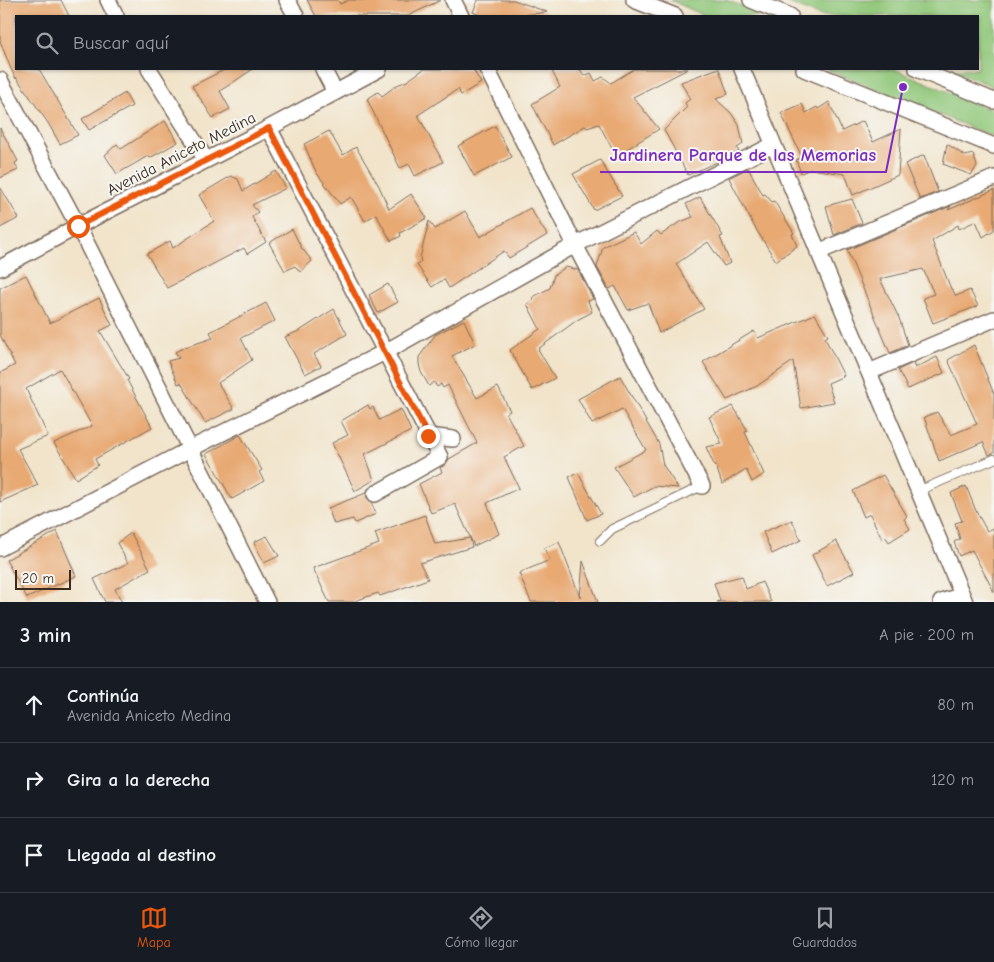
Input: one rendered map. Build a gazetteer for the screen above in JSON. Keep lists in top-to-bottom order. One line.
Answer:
{"streets":{"street":["Avenida Aniceto Medina"]},"places":["Jardinera Parque de las Memorias"],"scale_bar":"20 m","page":{"search":"Buscar aquí","scale":"20 m","heading":["3 min","A pie · 200 m"],"list":[["Continúa","Avenida Aniceto Medina","80 m"],["Gira a la derecha","120 m"],"Llegada al destino"],"nav":["Mapa","Cómo llegar","Guardados"]}}
